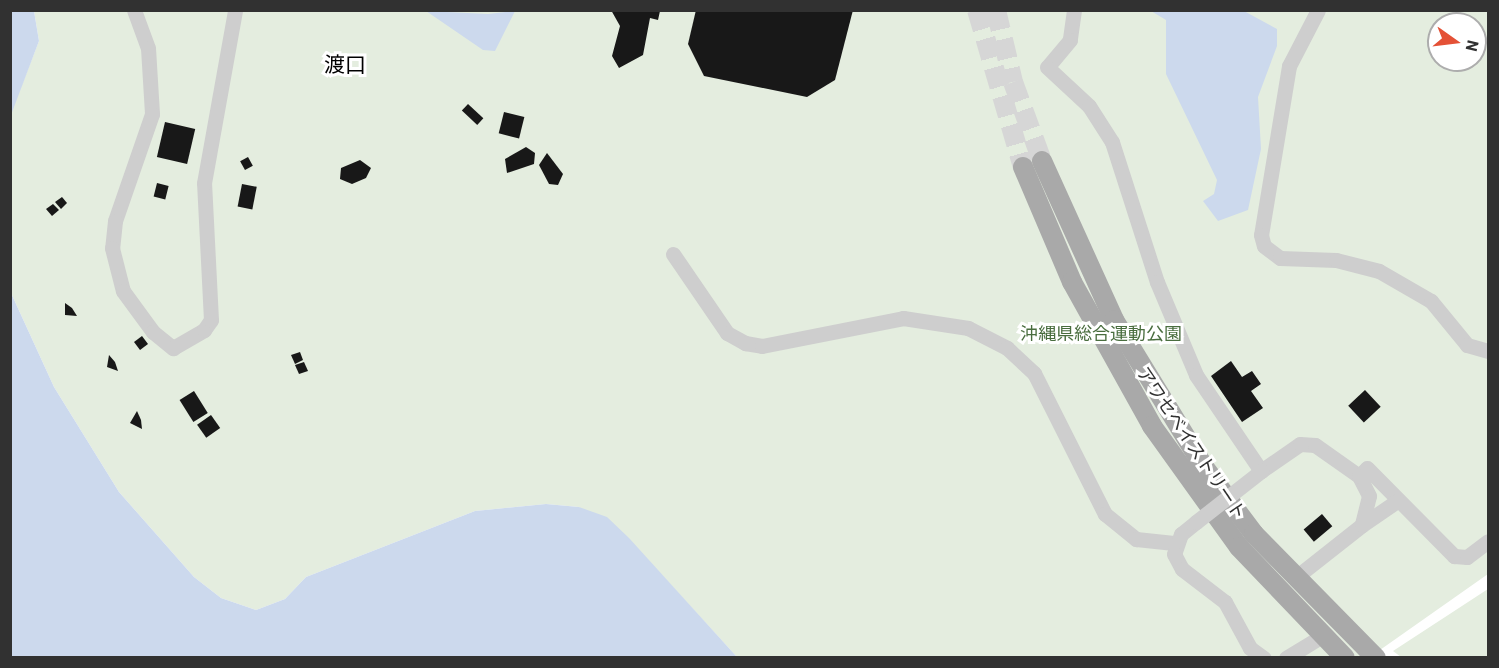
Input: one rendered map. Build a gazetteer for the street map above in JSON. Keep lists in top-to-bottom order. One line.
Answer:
{"streets":{"main road":["アワセベイストリート"]},"districts":["渡口"],"parks":["沖縄県総合運動公園"],"north":"right"}
